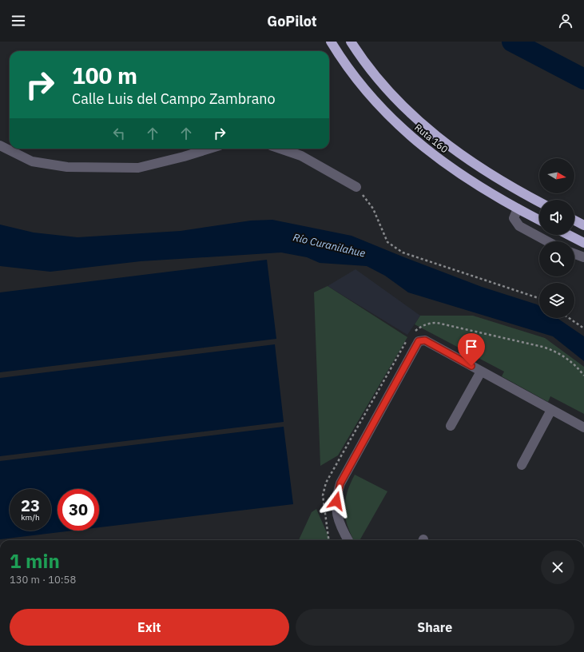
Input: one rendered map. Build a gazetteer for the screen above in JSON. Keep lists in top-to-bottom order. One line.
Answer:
{"streets":{"highway":["Ruta 160"]},"water":["Río Curanilahue"],"north":"right","page":{"header":"GoPilot","turn":["100 m","Calle Luis del Campo Zambrano"],"speed":"23 km/h","limit":"30","heading":["1 min","130 m · 10:58"],"buttons":["Exit","Share"]}}
